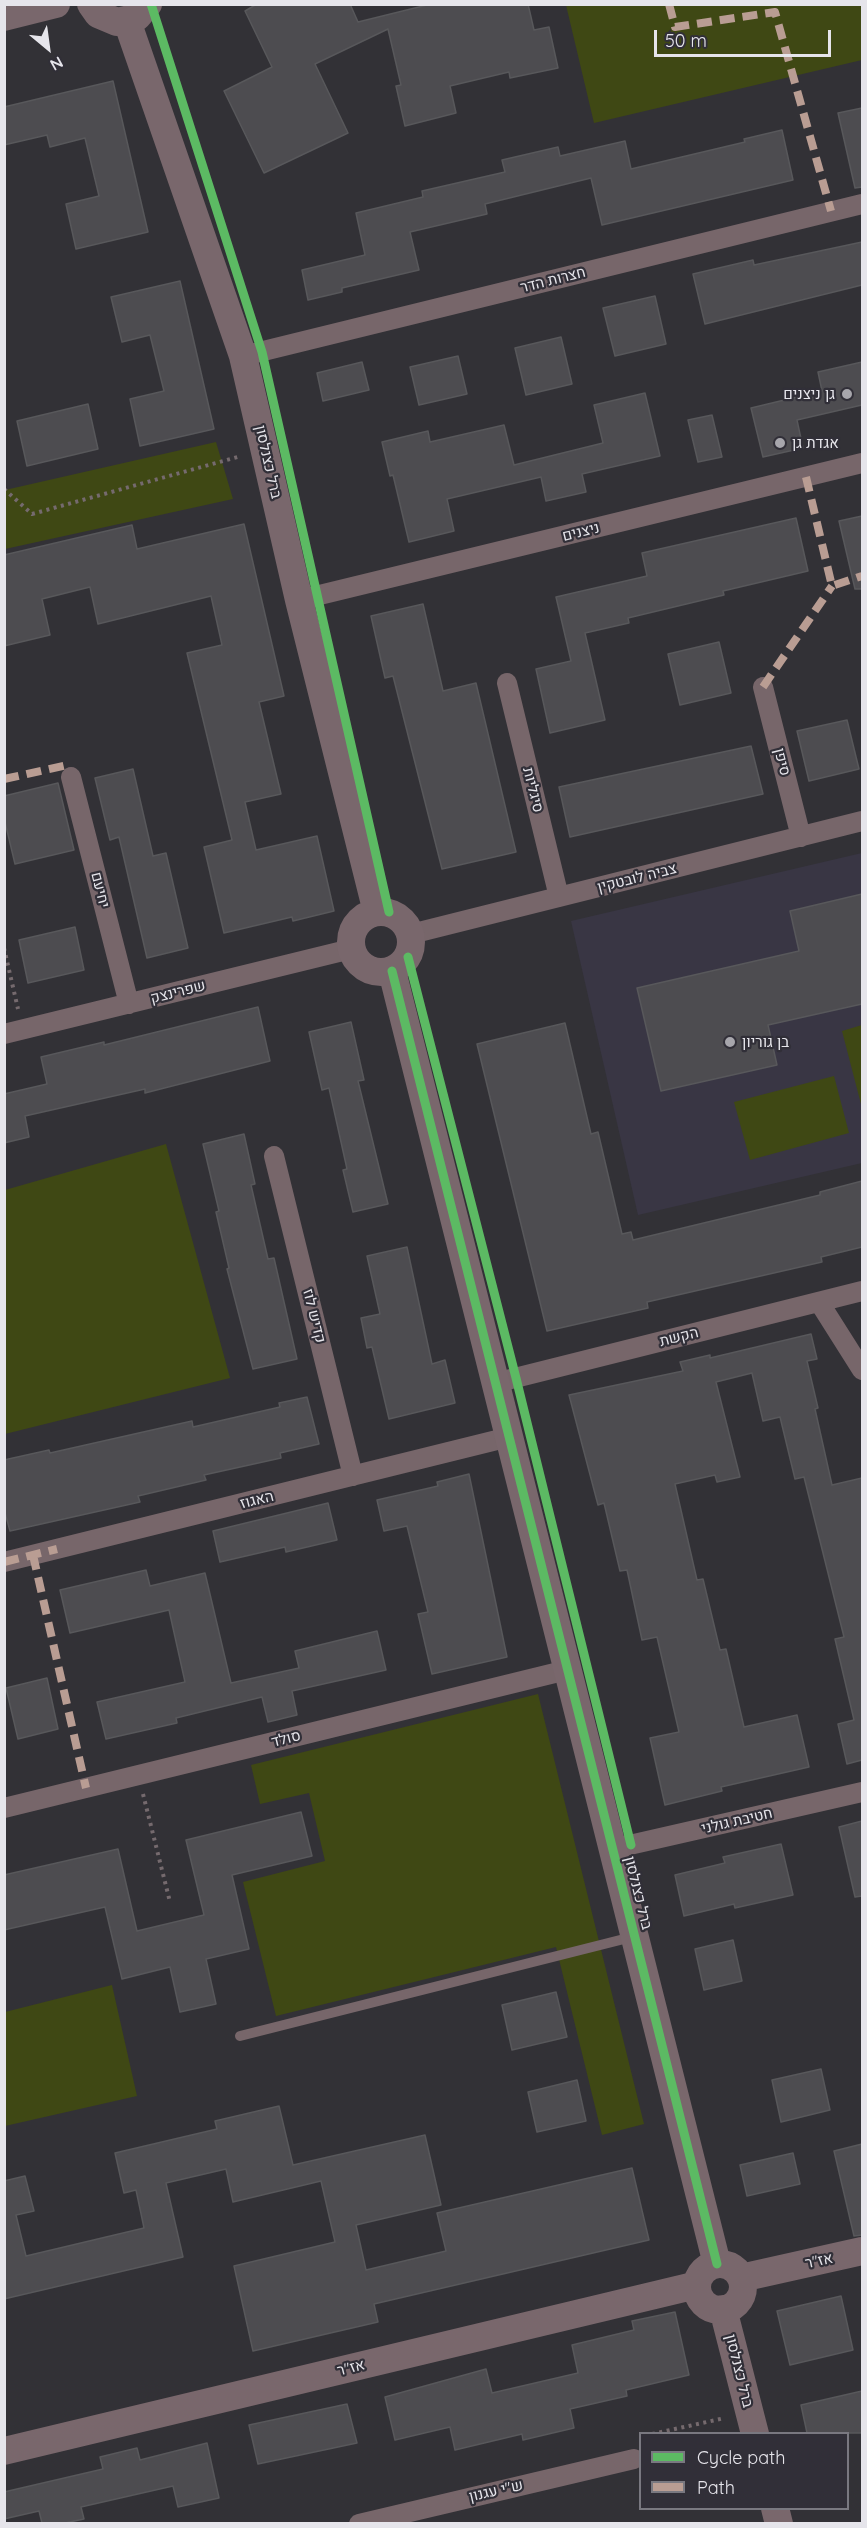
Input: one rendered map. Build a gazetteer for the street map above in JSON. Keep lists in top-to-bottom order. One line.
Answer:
{"streets":{"street":["חצרות הדר","ברל כצנלסון","ניצנים","סיפן","סיגליות","צביה לובטקין","יחיעם","שפרינצק","קדיש לוז","הקשת","האגוז","סולד","חטיבת גולני","אז\"ר","ש\"י עגנון"]},"crossings":[["חצרות הדר","ברל כצנלסון"],["ברל כצנלסון","ניצנים"],["ברל כצנלסון","צביה לובטקין"],["ברל כצנלסון","שפרינצק"],["ברל כצנלסון","הקשת"],["ברל כצנלסון","האגוז"],["ברל כצנלסון","סולד"],["ברל כצנלסון","חטיבת גולני"],["ברל כצנלסון","אז\"ר"],["סיפן","צביה לובטקין"],["סיגליות","צביה לובטקין"],["צביה לובטקין","שפרינצק"],["יחיעם","שפרינצק"],["קדיש לוז","האגוז"]],"places":["גן ניצנים","אגדת גן","בן גוריון"],"legend":["Cycle path","Path"],"scale_bar":"50 m","north":"bottom right"}
